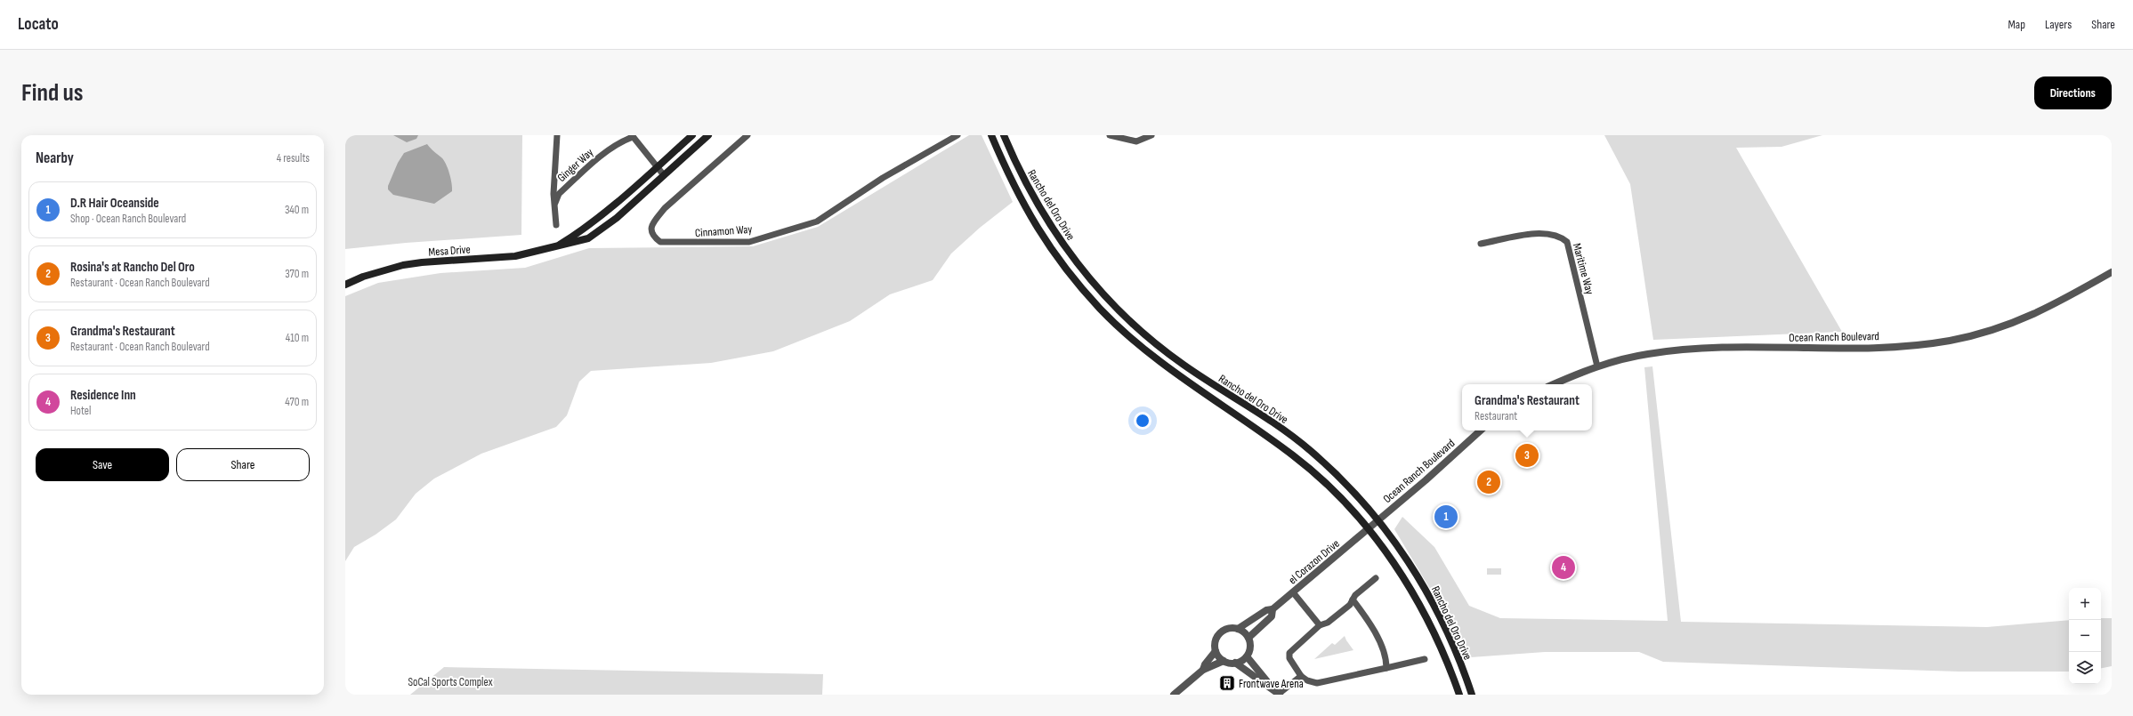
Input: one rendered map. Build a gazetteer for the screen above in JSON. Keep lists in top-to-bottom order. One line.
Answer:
{"streets":{"main road":["Rancho del Oro Drive","Mesa Drive"],"street":["Ginger Way","Cinnamon Way","Maritime Way","Ocean Ranch Boulevard","el Corazon Drive"]},"crossings":[["Rancho del Oro Drive","Ocean Ranch Boulevard"],["Rancho del Oro Drive","el Corazon Drive"],["Maritime Way","Ocean Ranch Boulevard"],["Ocean Ranch Boulevard","el Corazon Drive"]],"parks":["SoCal Sports Complex"],"places":{"building":["Frontwave Arena"]},"page":{"header":"Locato","nav":["Map","Layers","Share"],"buttons":["Directions",["Save","Share"]],"title":"Find us","heading":["Nearby","4 results"],"list":[{"mark":"1","name":"D.R Hair Oceanside","note":"Shop · Ocean Ranch Boulevard","value":"340 m"},{"mark":"2","name":"Rosina's at Rancho Del Oro","note":"Restaurant · Ocean Ranch Boulevard","value":"370 m"},{"mark":"3","name":"Grandma's Restaurant","note":"Restaurant · Ocean Ranch Boulevard","value":"410 m"},{"mark":"4","name":"Residence Inn","note":"Hotel","value":"470 m"}],"popup":["Grandma's Restaurant","Restaurant"],"pins":["3","2","1","4"],"map_buttons":["+","−"]}}
